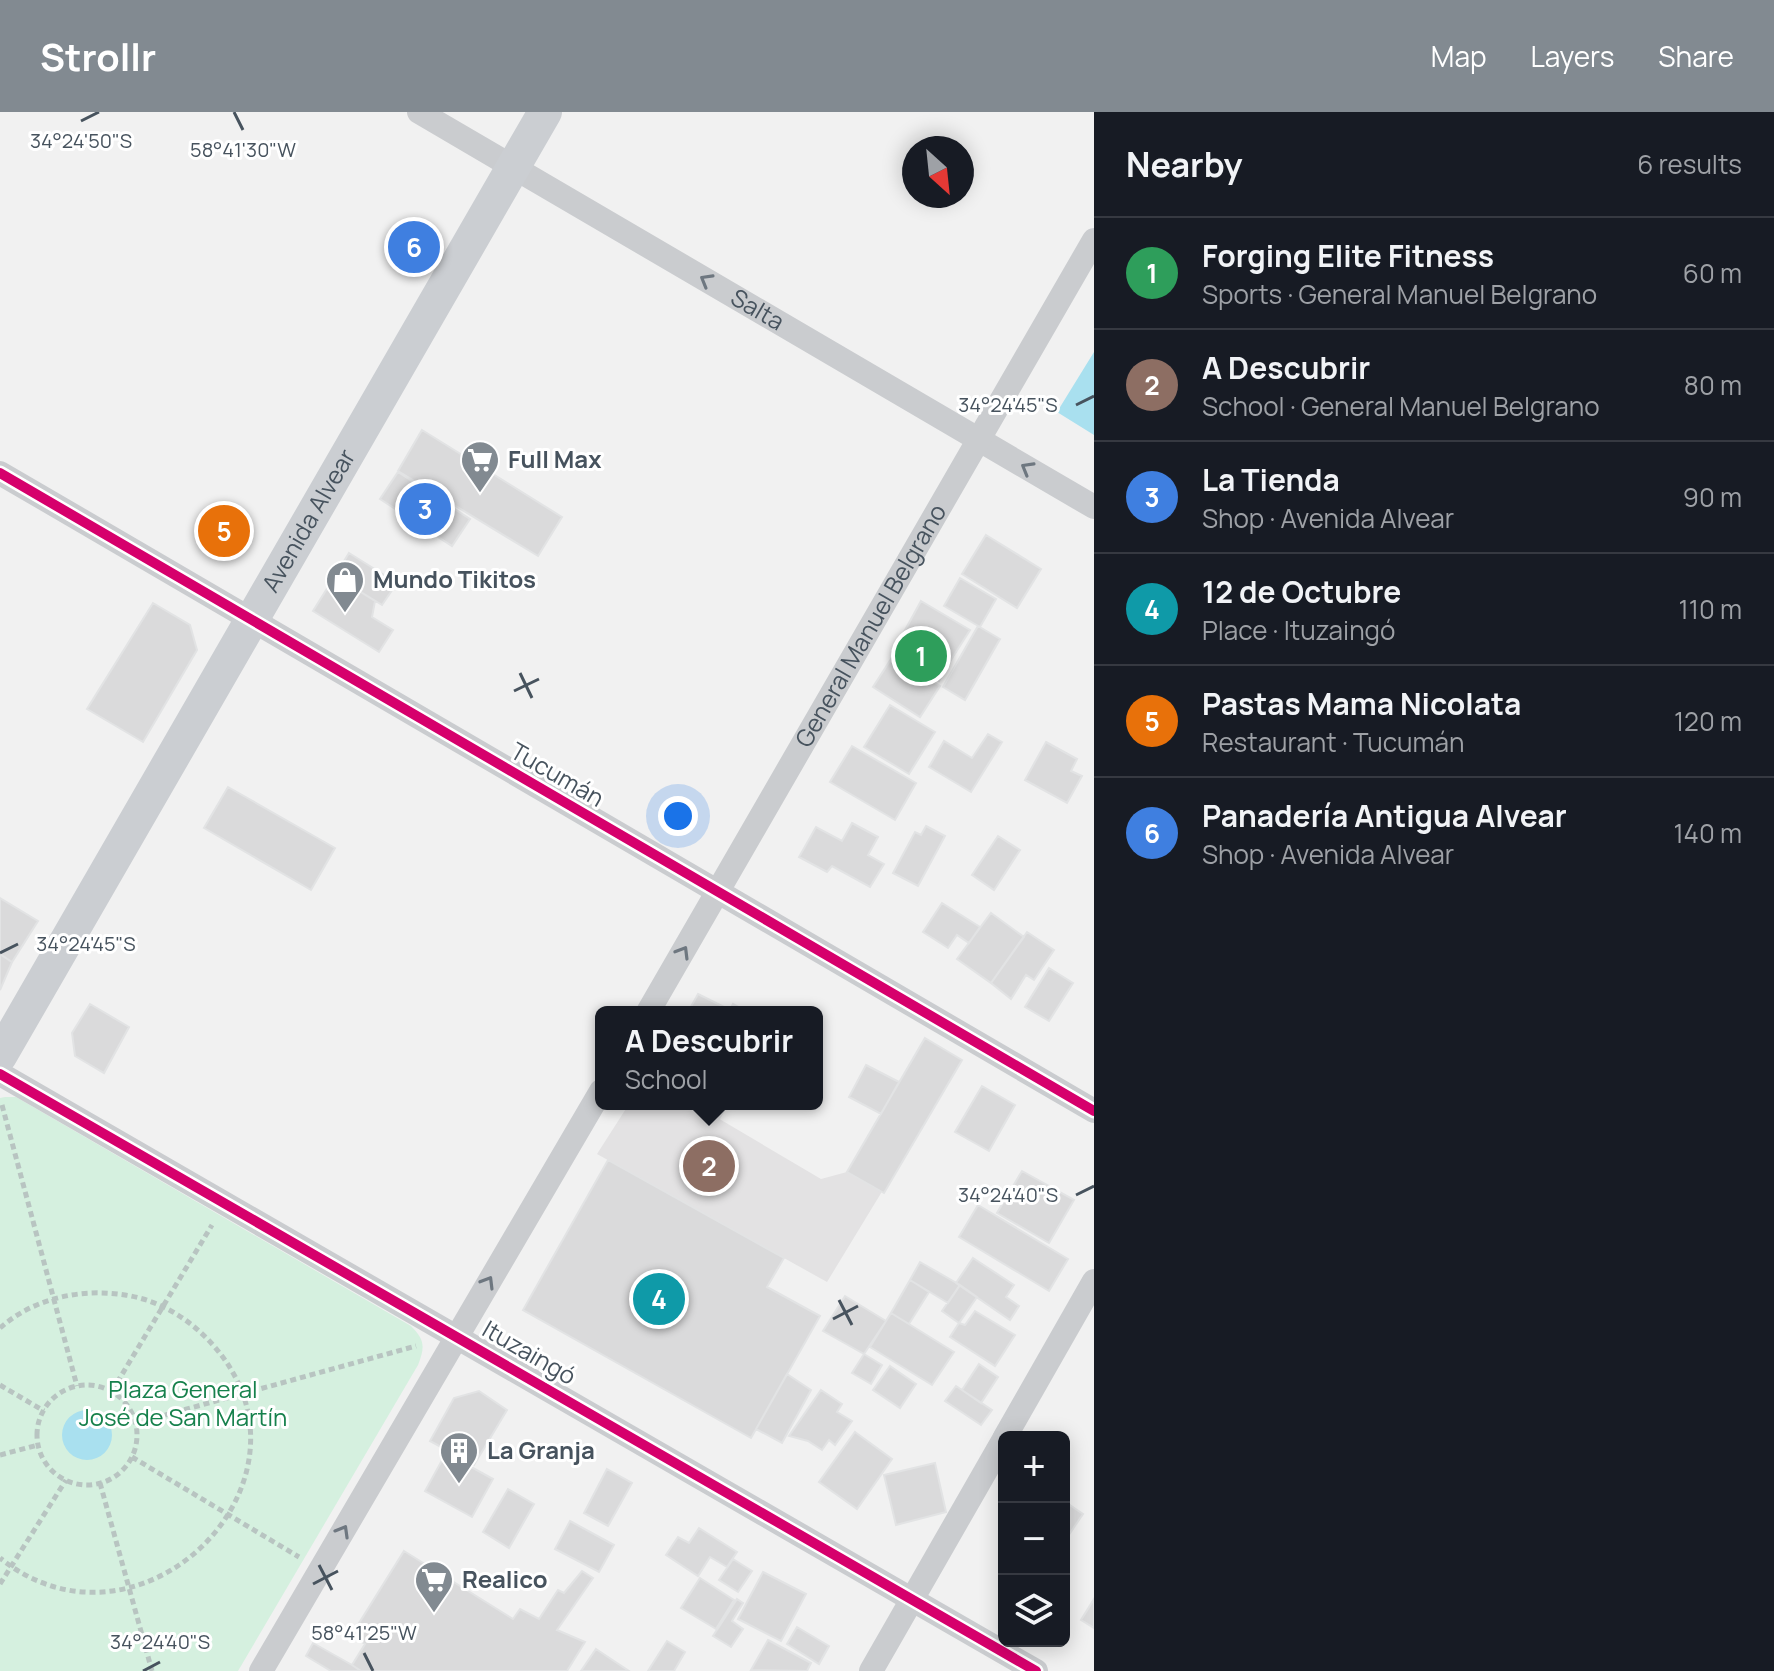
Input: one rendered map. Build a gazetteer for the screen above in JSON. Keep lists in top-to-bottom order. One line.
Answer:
{"streets":{"street":["Salta","Avenida Alvear","General Manuel Belgrano","Tucumán","Ituzaingó"]},"crossings":[["Salta","Avenida Alvear"],["Salta","General Manuel Belgrano"],["Avenida Alvear","Tucumán"],["General Manuel Belgrano","Tucumán"]],"one_way":["Salta"],"parks":["Plaza General José de San Martín"],"places":{"supermarket":["Full Max","Realico"],"shop":["Mundo Tikitos"],"building":["La Granja"]},"north":"bottom right","page":{"header":"Strollr","nav":["Map","Layers","Share"],"heading":["Nearby","6 results"],"list":[{"mark":"1","name":"Forging Elite Fitness","note":"Sports · General Manuel Belgrano","value":"60 m"},{"mark":"2","name":"A Descubrir","note":"School · General Manuel Belgrano","value":"80 m"},{"mark":"3","name":"La Tienda","note":"Shop · Avenida Alvear","value":"90 m"},{"mark":"4","name":"12 de Octubre","note":"Place · Ituzaingó","value":"110 m"},{"mark":"5","name":"Pastas Mama Nicolata","note":"Restaurant · Tucumán","value":"120 m"},{"mark":"6","name":"Panadería Antigua Alvear","note":"Shop · Avenida Alvear","value":"140 m"}],"pins":["6","3","5","1","2","4"],"popup":["A Descubrir","School"],"map_buttons":["+","−"]},"coordinates":["34°24'50\"S","58°41'30\"W","34°24'45\"S","34°24'40\"S","58°41'25\"W"]}
